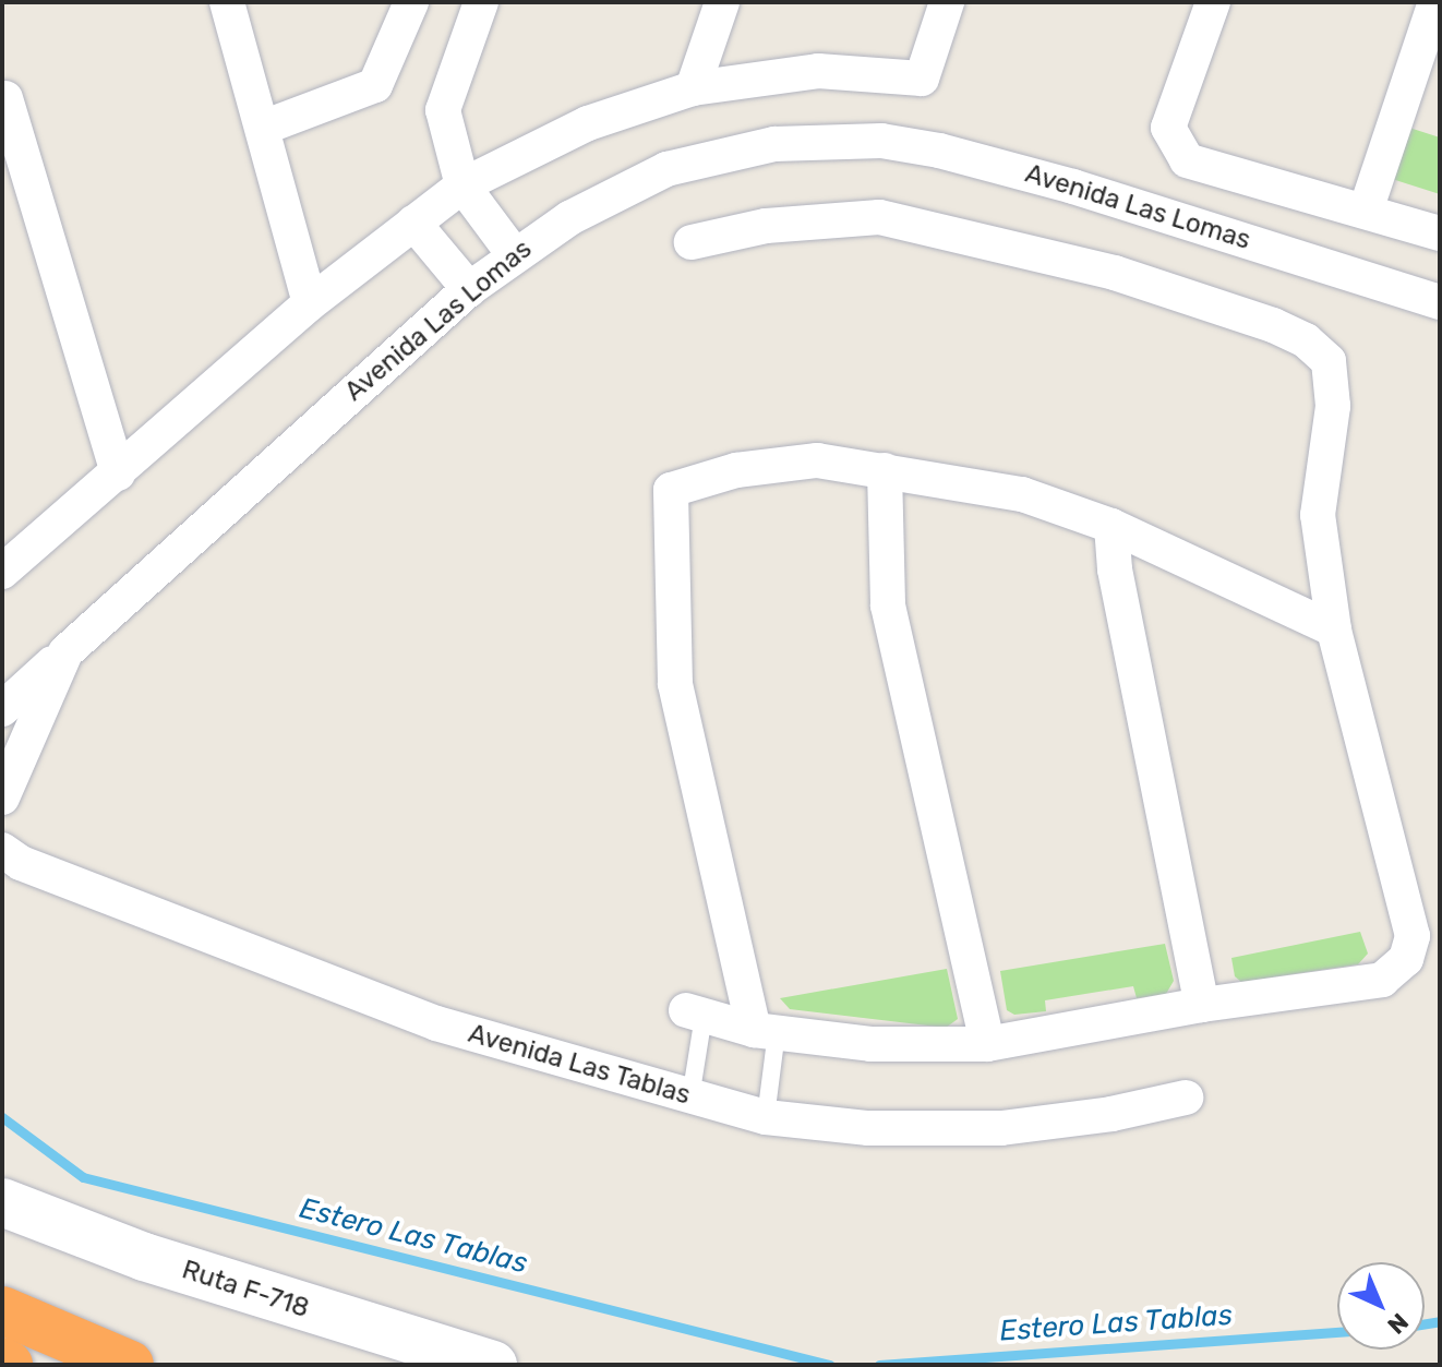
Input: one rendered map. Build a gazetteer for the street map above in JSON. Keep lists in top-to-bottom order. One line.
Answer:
{"streets":{"street":["Avenida Las Lomas","Avenida Las Tablas","Ruta F-718"]},"water":["Estero Las Tablas"],"north":"bottom right"}
